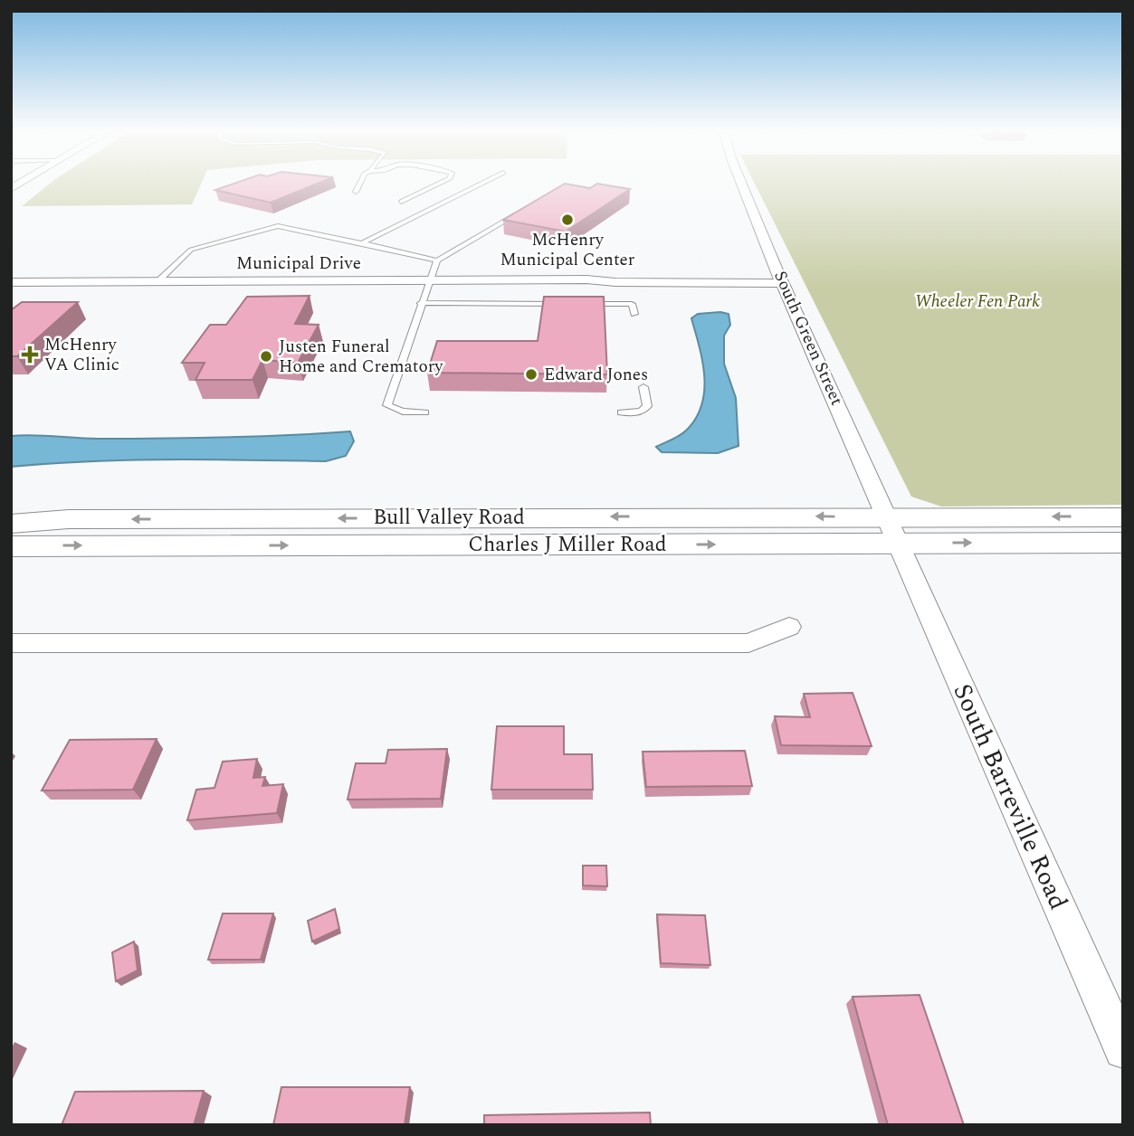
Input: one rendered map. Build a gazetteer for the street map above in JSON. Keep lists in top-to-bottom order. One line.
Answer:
{"streets":{"street":["Municipal Drive","South Green Street","Bull Valley Road","Charles J Miller Road","South Barreville Road"]},"crossings":[["Municipal Drive","South Green Street"],["South Green Street","Bull Valley Road"],["South Green Street","Charles J Miller Road"],["South Green Street","South Barreville Road"],["Charles J Miller Road","South Barreville Road"]],"parks":["Wheeler Fen Park"],"places":{"other":["McHenry Municipal Center","Justen Funeral Home and Crematory","Edward Jones"],"health":["McHenry VA Clinic"]}}
